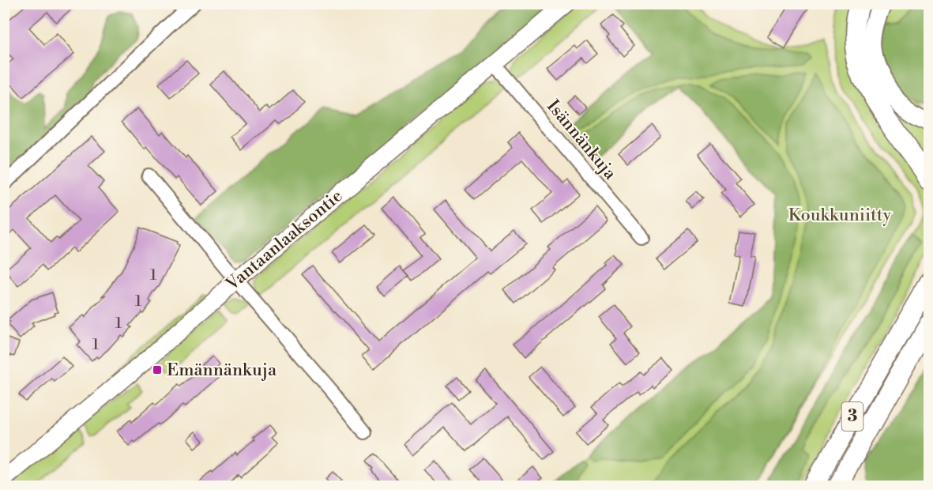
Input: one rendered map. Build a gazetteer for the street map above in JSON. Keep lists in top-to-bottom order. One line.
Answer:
{"streets":{"highway":["3"],"main road":["Vantaanlaaksontie"],"street":["Isännänkuja"]},"crossings":[["Isännänkuja","Vantaanlaaksontie"]],"parks":["Koukkuniitty"],"places":{"transit":["Emännänkuja"]},"house_numbers":["1","1","1","1"]}
